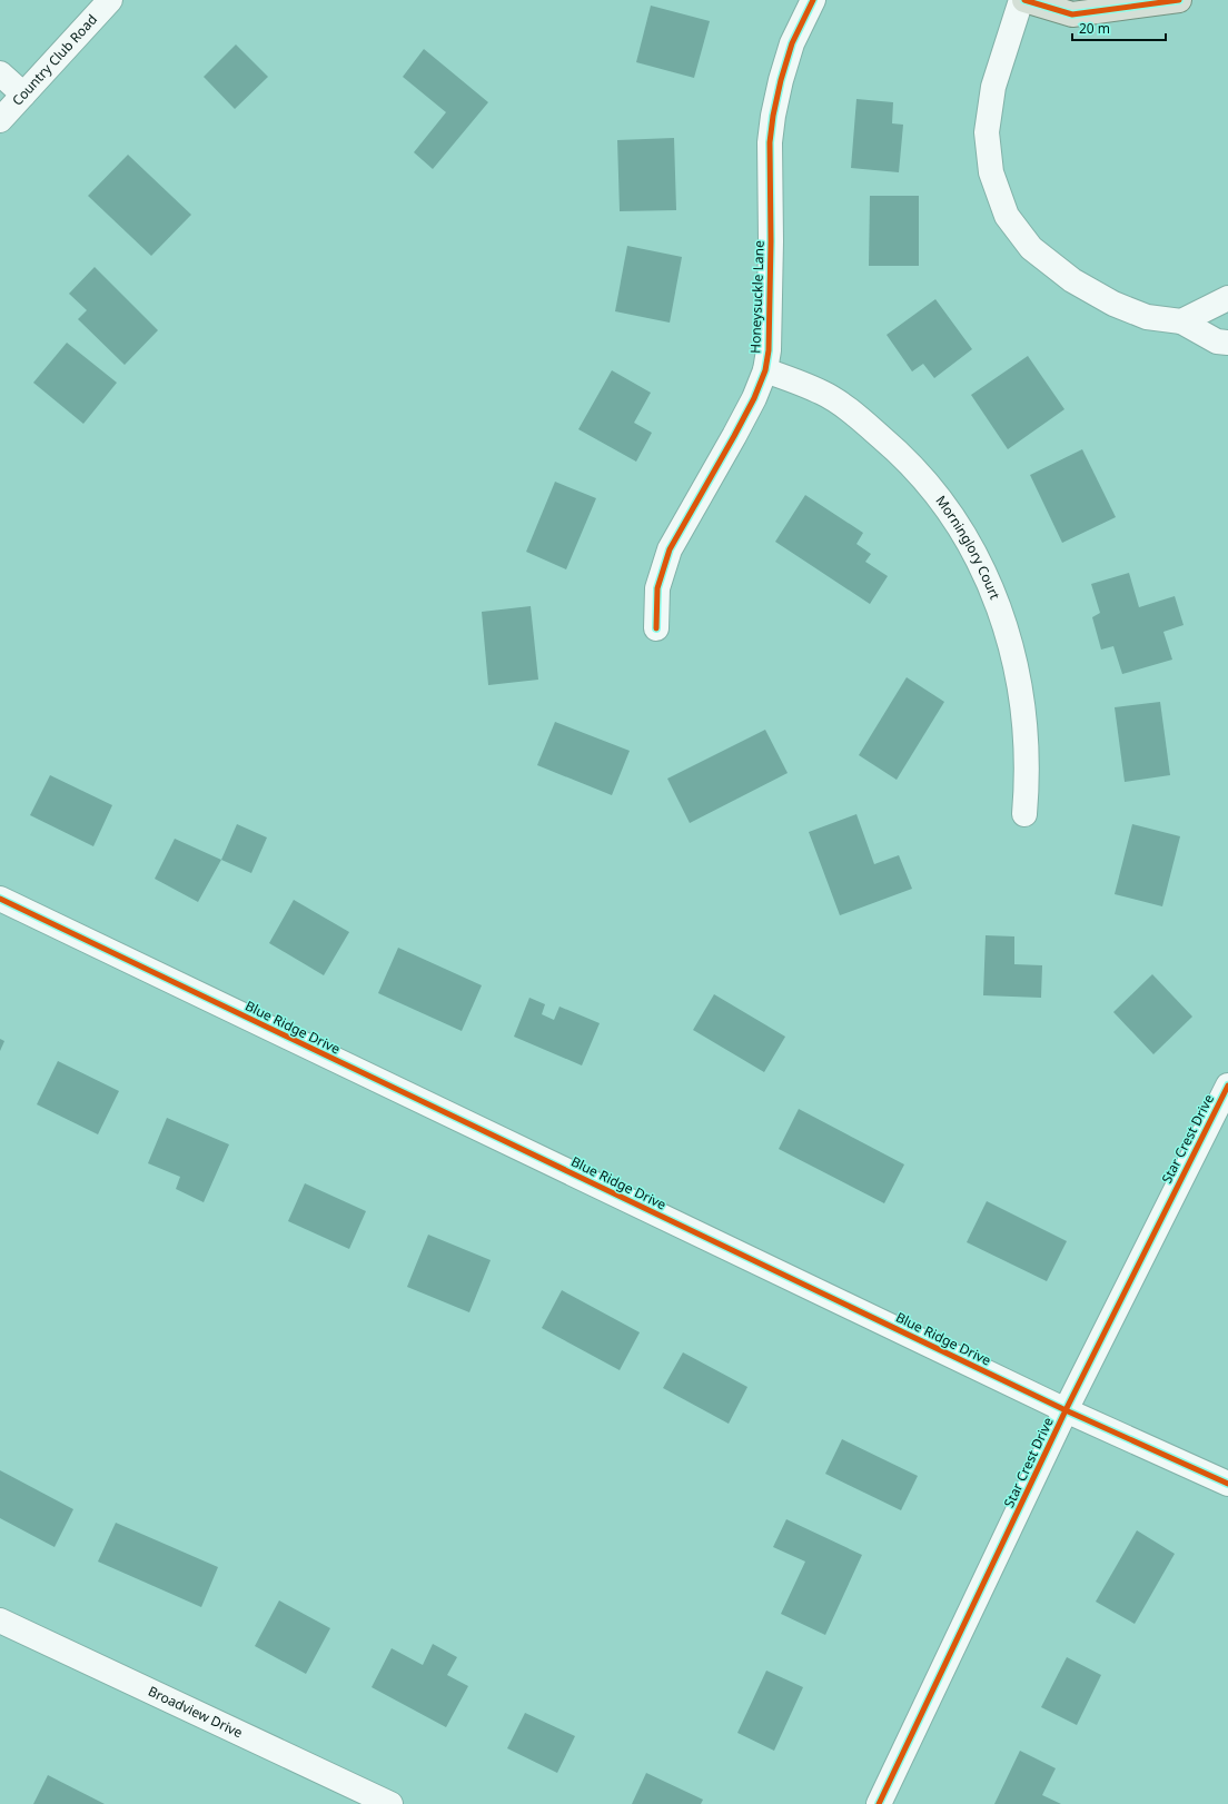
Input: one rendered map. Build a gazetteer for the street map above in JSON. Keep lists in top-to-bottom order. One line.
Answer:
{"streets":{"street":["Country Club Road","Honeysuckle Lane","Morninglory Court","Blue Ridge Drive","Star Crest Drive","Broadview Drive"]},"crossings":[["Honeysuckle Lane","Morninglory Court"],["Blue Ridge Drive","Star Crest Drive"]],"scale_bar":"20 m"}
